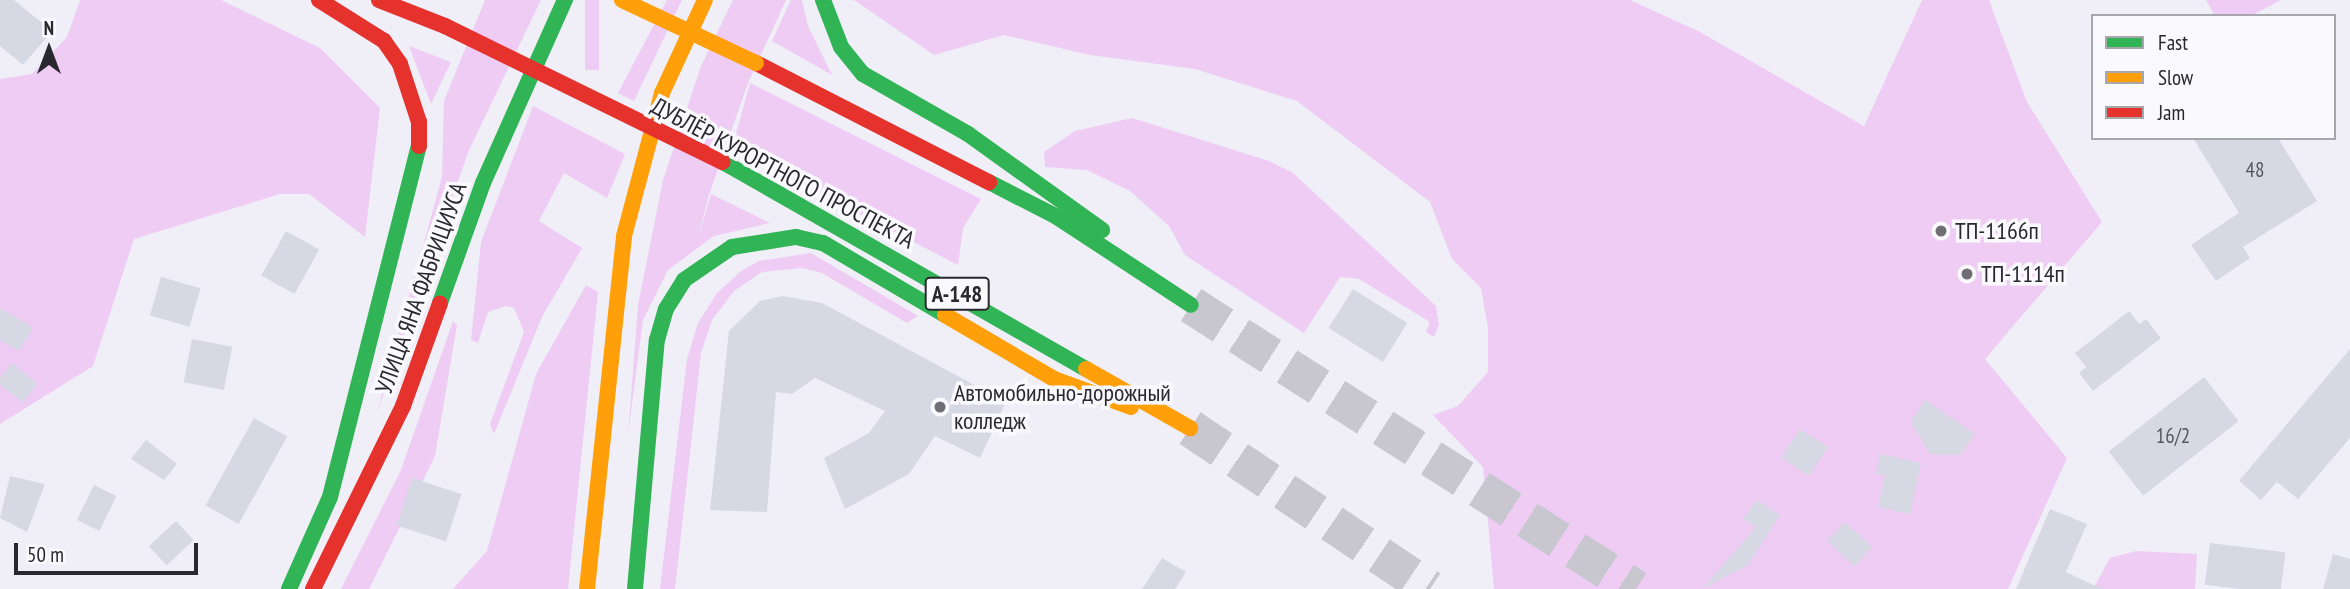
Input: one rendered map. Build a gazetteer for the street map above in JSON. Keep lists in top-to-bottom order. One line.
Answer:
{"streets":{"main road":["ДУБЛЁР КУРОРТНОГО ПРОСПЕКТА","УЛИЦА ЯНА ФАБРИЦИУСА","А-148"]},"places":["ТП-1166п","ТП-1114п","Автомобильно-дорожный колледж"],"house_numbers":["48","16/2"],"legend":["Fast","Slow","Jam"],"scale_bar":"50 m","north":"top"}
